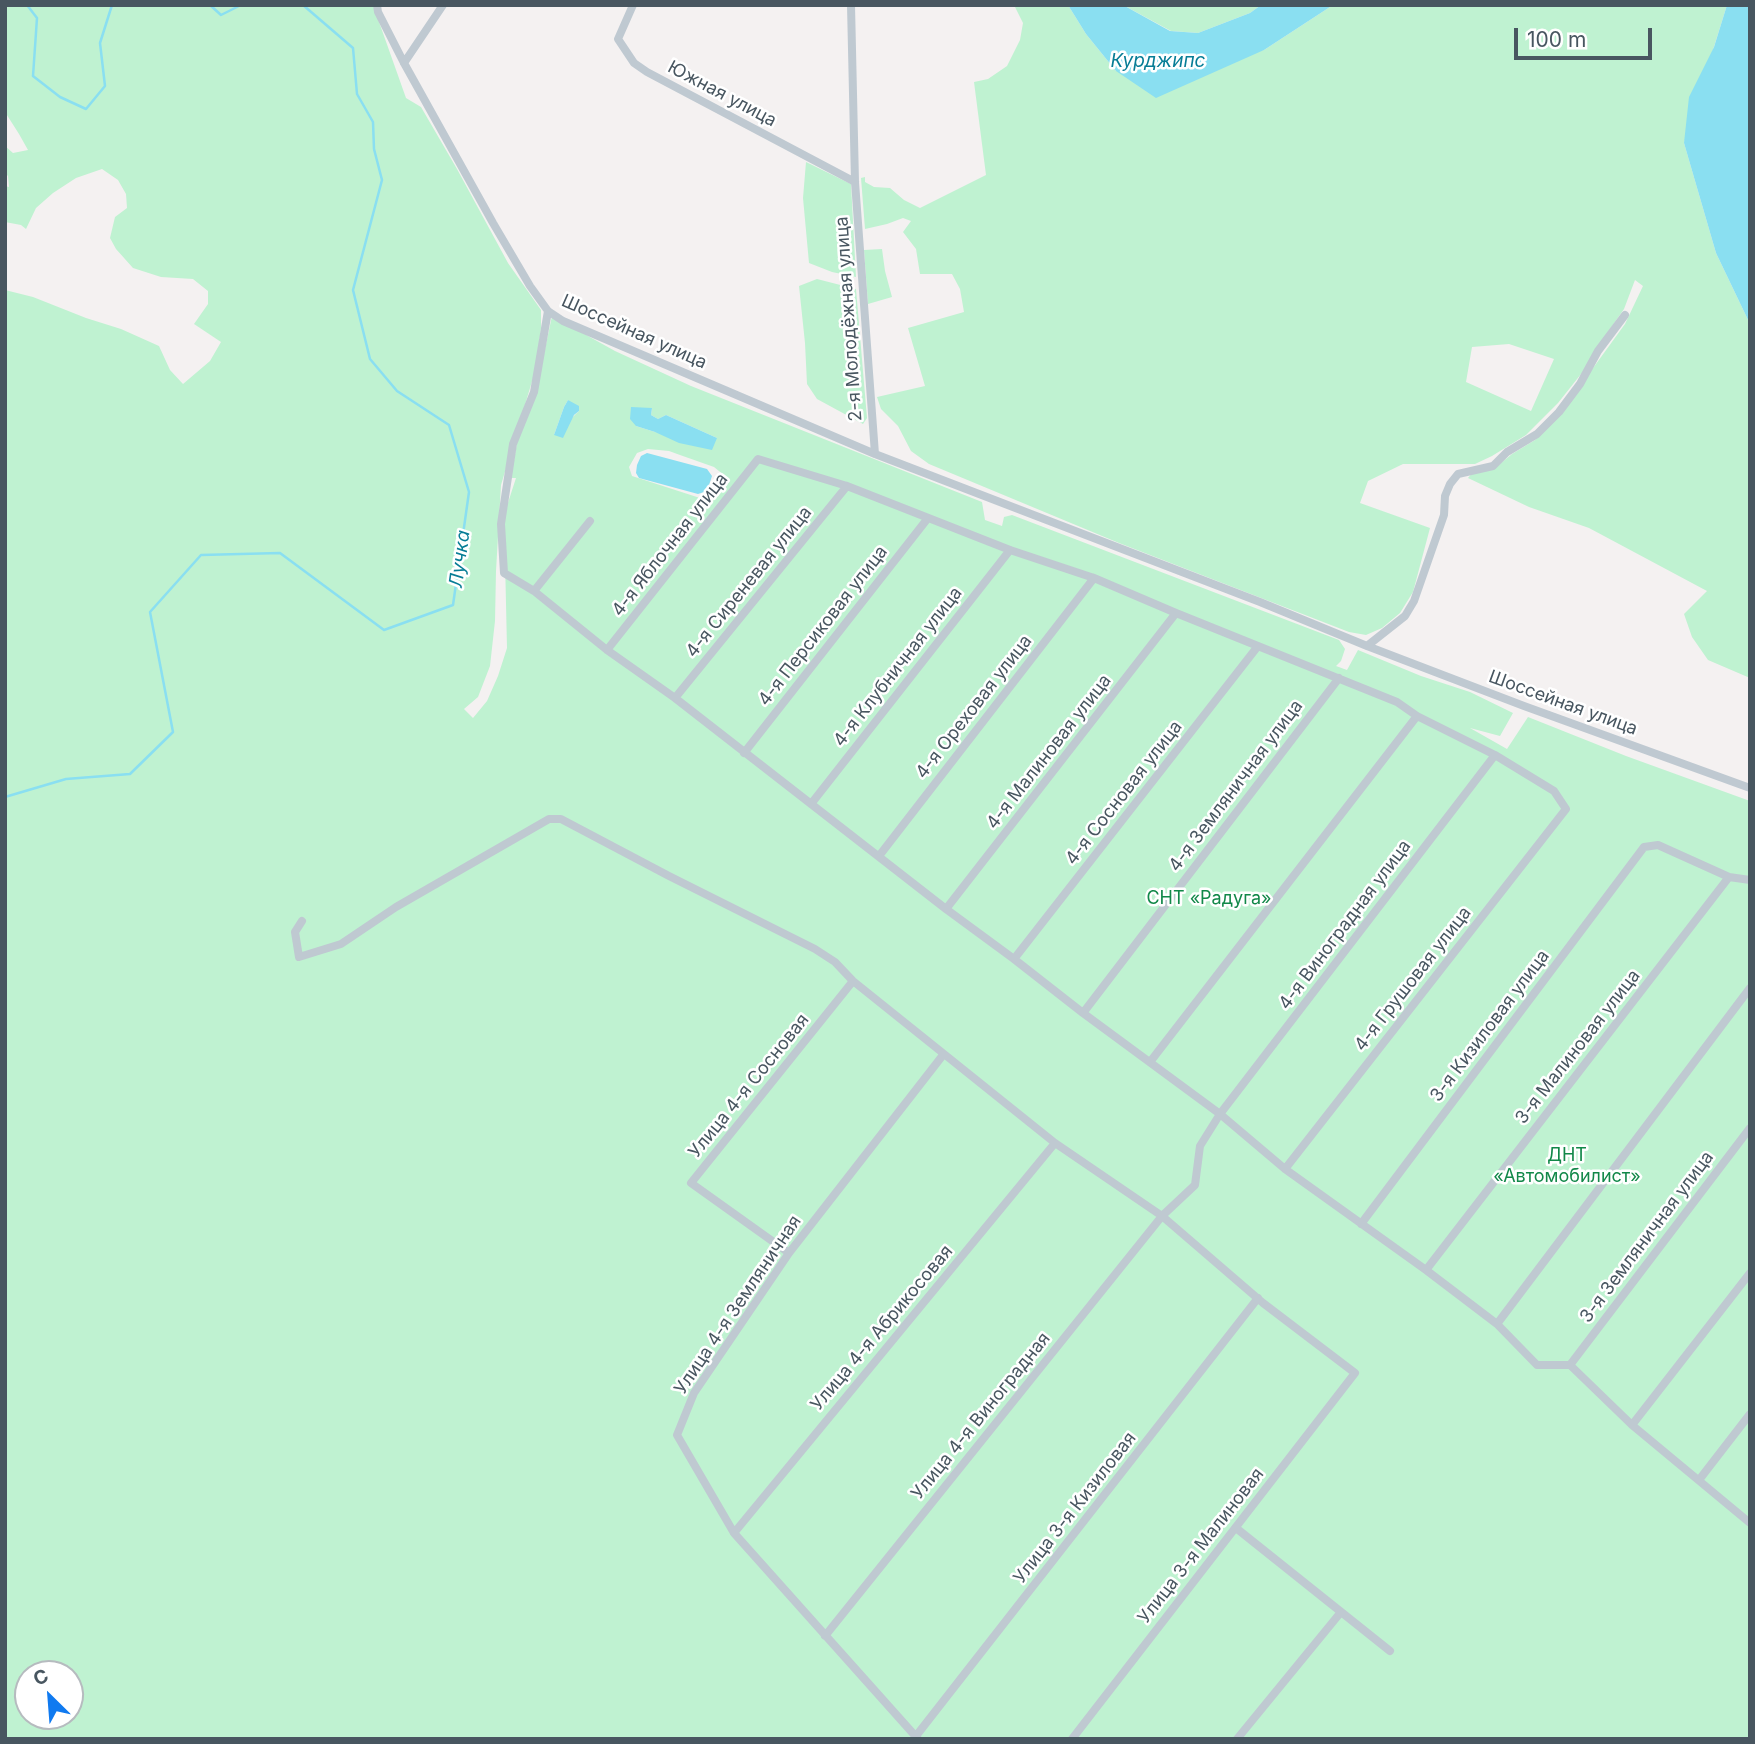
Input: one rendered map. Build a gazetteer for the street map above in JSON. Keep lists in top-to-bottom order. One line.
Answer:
{"streets":{"street":["Южная улица","2-я Молодёжная улица","Шоссейная улица","4-я Яблочная улица","4-я Сиреневая улица","4-я Персиковая улица","4-я Клубничная улица","4-я Ореховая улица","4-я Малиновая улица","4-я Земляничная улица","4-я Сосновая улица","4-я Виноградная улица","4-я Грушовая улица","3-я Кизиловая улица","3-я Малиновая улица","Улица 4-я Сосновая","3-я Земляничная улица","Улица 4-я Земляничная","Улица 4-я Абрикосовая","Улица 4-я Виноградная","Улица 3-я Кизиловая","Улица 3-я Малиновая"]},"crossings":[["Южная улица","2-я Молодёжная улица"],["2-я Молодёжная улица","Шоссейная улица"],["4-я Яблочная улица","4-я Сиреневая улица"],["4-я Виноградная улица","4-я Грушовая улица"],["4-я Виноградная улица","Улица 4-я Виноградная"],["3-я Кизиловая улица","3-я Малиновая улица"],["Улица 4-я Сосновая","Улица 4-я Земляничная"],["Улица 4-я Земляничная","Улица 4-я Абрикосовая"],["Улица 4-я Земляничная","Улица 4-я Виноградная"],["Улица 4-я Земляничная","Улица 3-я Кизиловая"],["Улица 3-я Кизиловая","Улица 3-я Малиновая"]],"water":["Курджипс","Лучка"],"parks":["СНТ «Радуга»","ДНТ «Автомобилист»"],"scale_bar":"100 m","north":"top left"}
